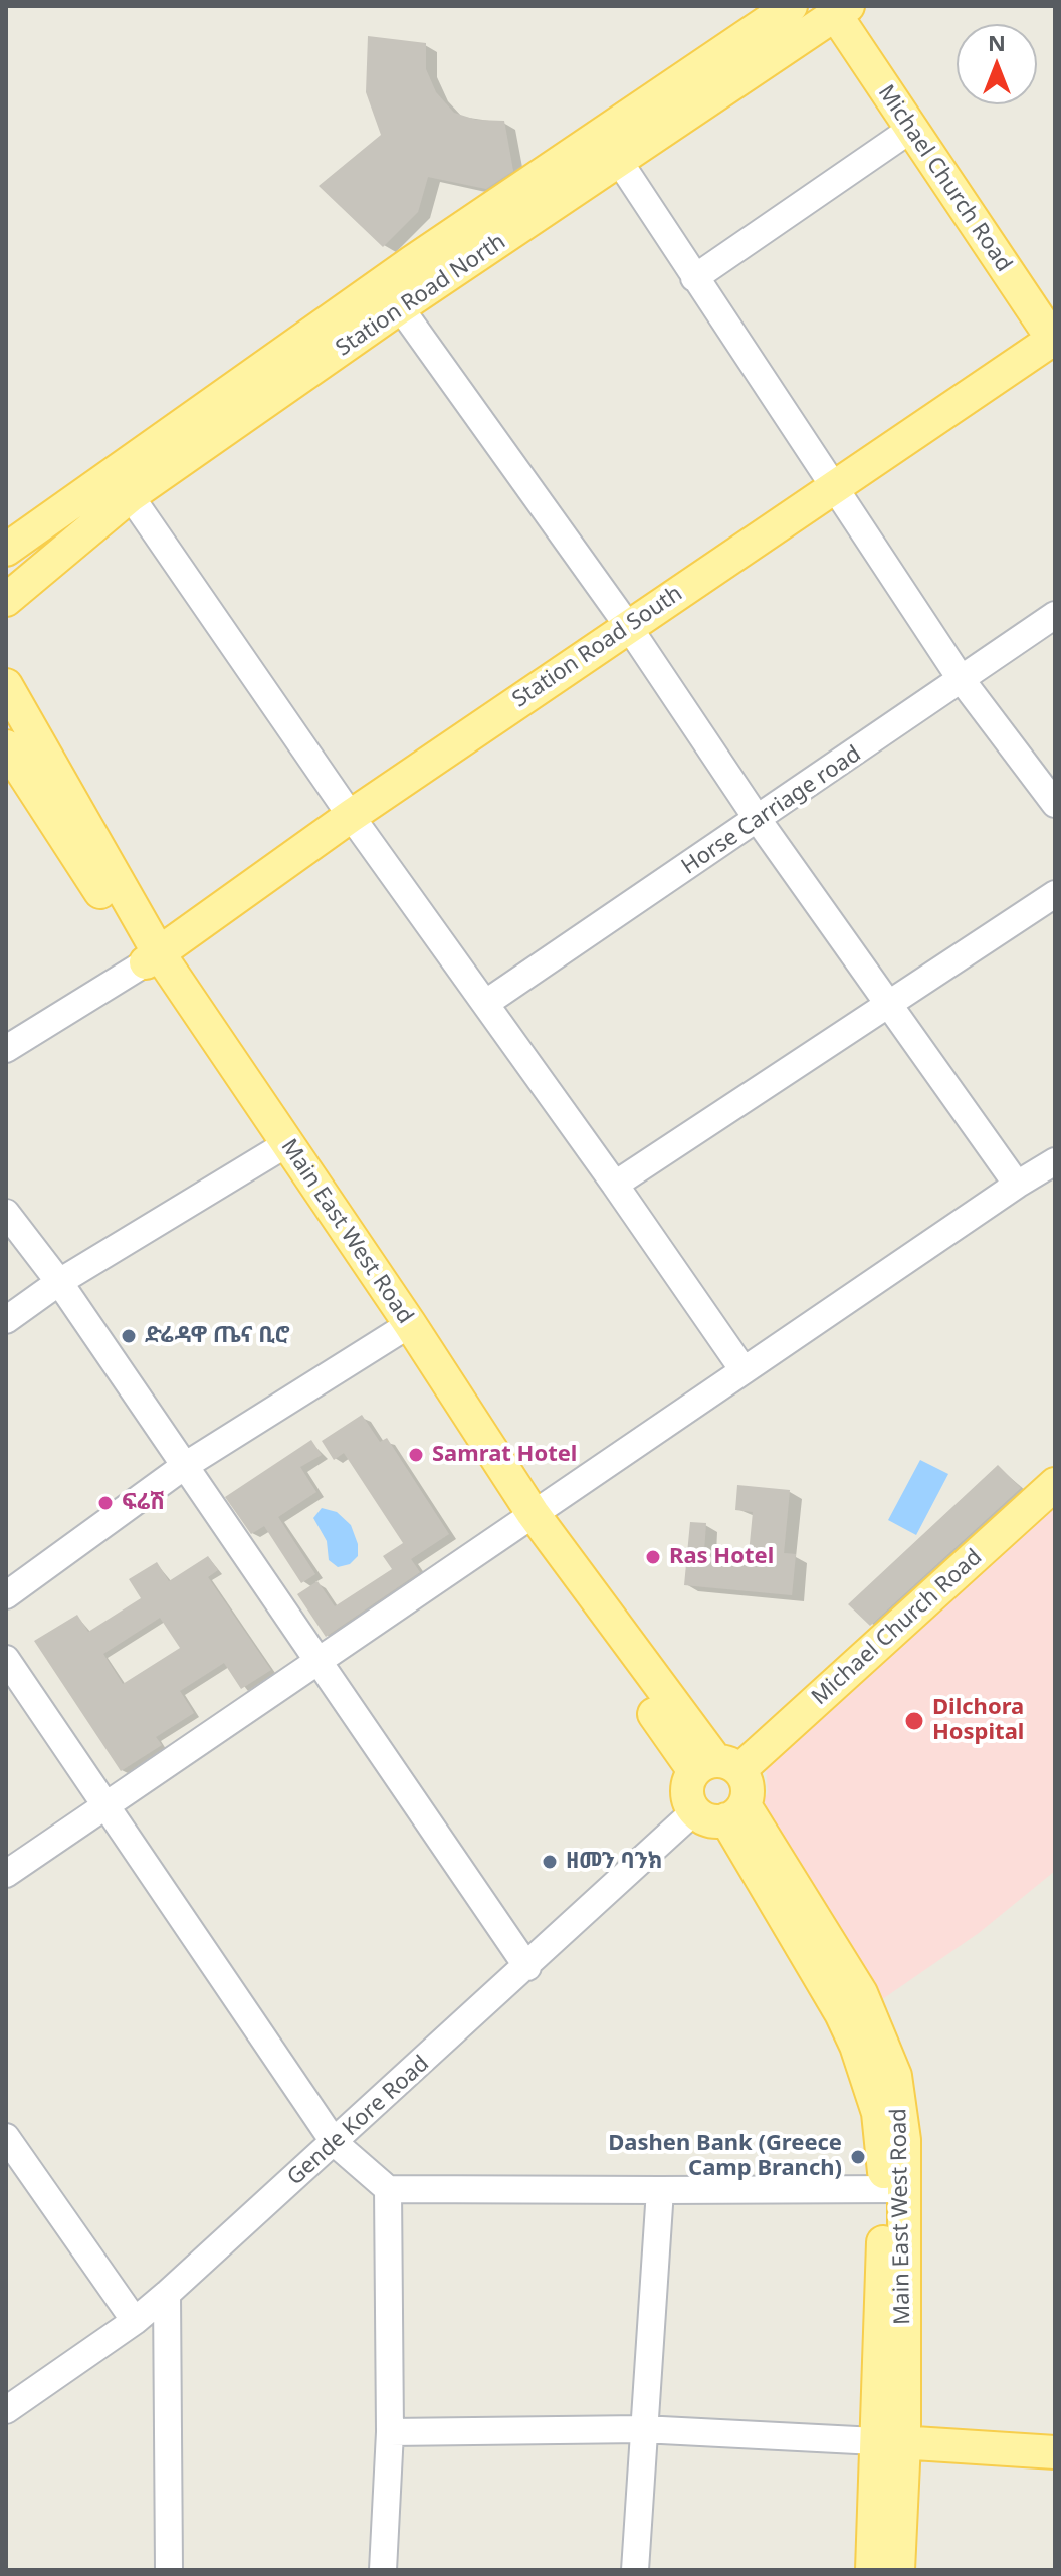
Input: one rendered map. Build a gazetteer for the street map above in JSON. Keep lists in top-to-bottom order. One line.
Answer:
{"streets":{"main road":["Michael Church Road","Station Road North","Station Road South","Main East West Road"],"street":["Horse Carriage road","Gende Kore Road"]},"crossings":[["Michael Church Road","Station Road North"],["Michael Church Road","Station Road South"],["Michael Church Road","Main East West Road"],["Michael Church Road","Gende Kore Road"],["Station Road South","Main East West Road"],["Main East West Road","Gende Kore Road"]],"places":["ድሬዳዋ ጤና ቢሮ","Samrat Hotel","ፍሬሽ","Ras Hotel","Dilchora Hospital","ዘመን ባንክ","Dashen Bank (Greece Camp Branch)"],"north":"top"}
